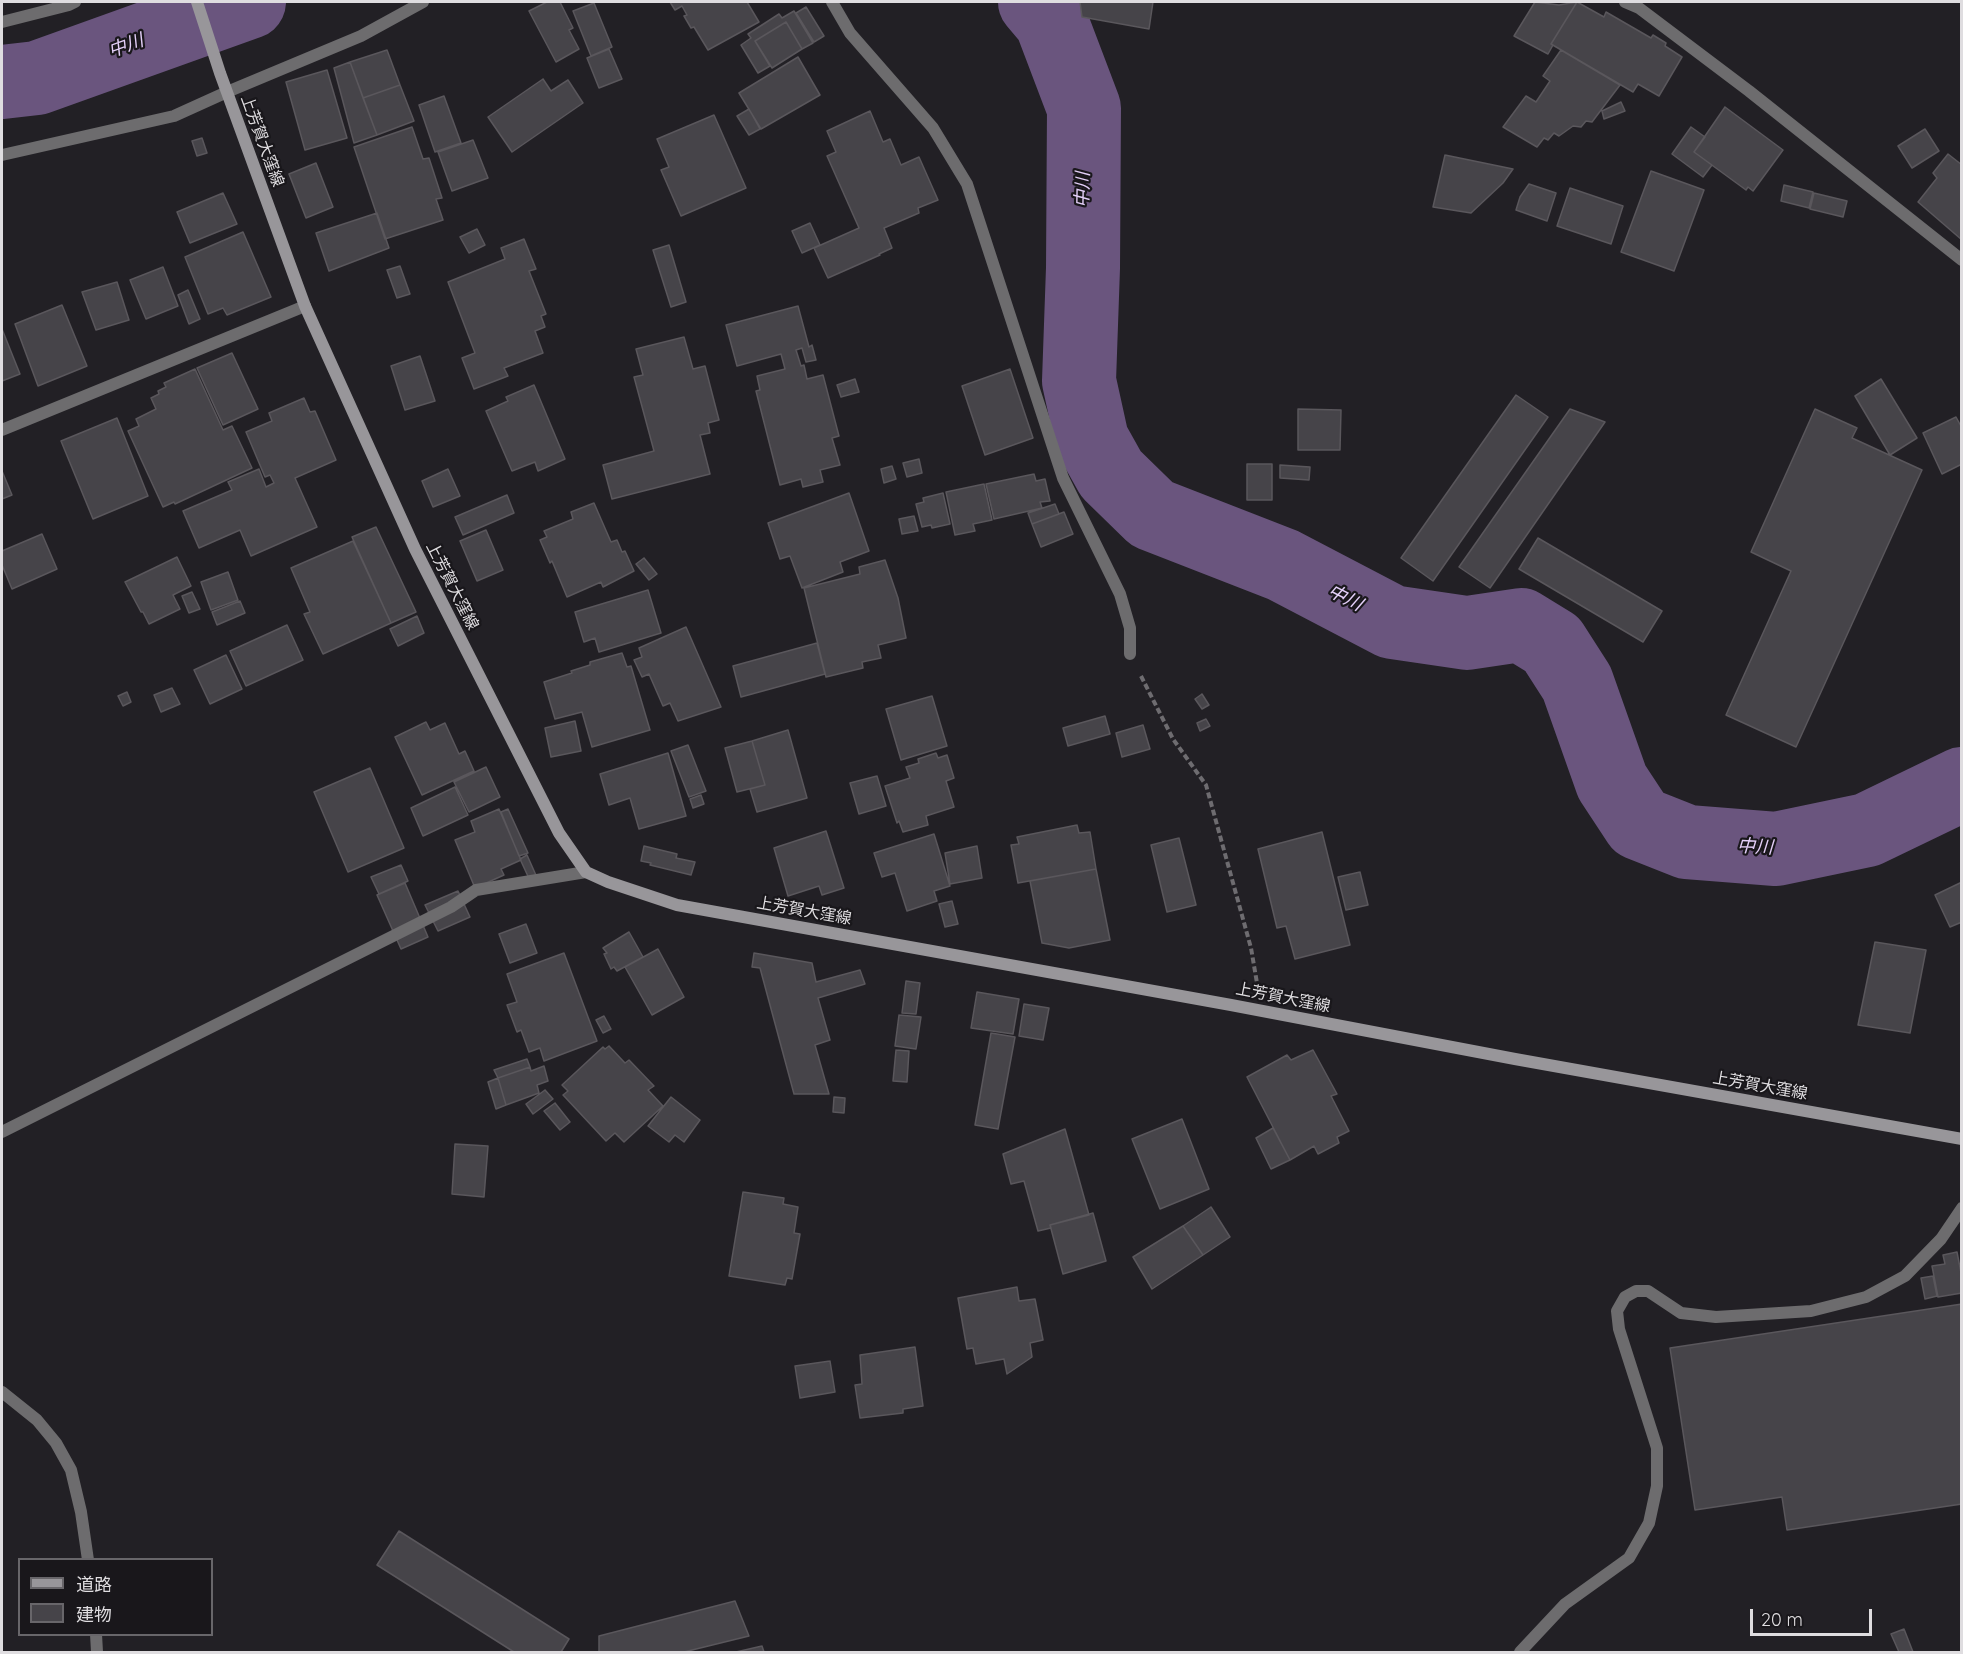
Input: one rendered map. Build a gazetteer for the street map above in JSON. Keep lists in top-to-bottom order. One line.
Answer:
{"streets":{"main road":["上芳賀大窪線"]},"water":["中川"],"legend":["道路","建物"],"scale_bar":"20 m"}
